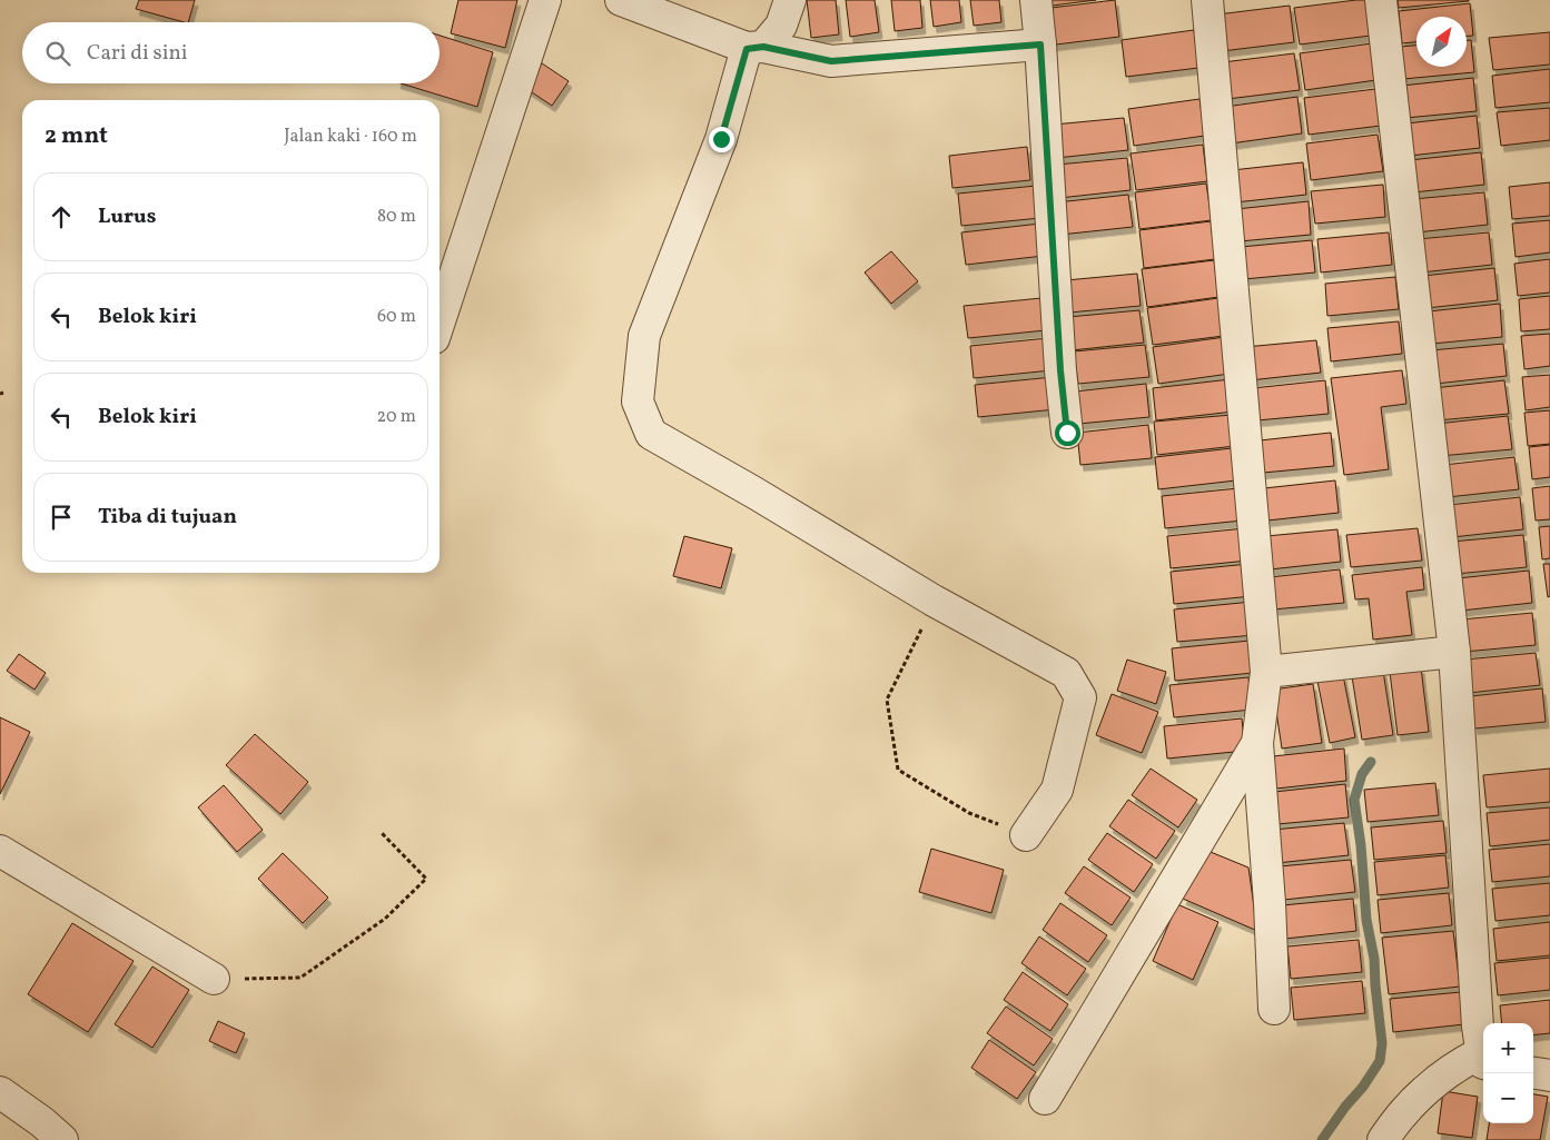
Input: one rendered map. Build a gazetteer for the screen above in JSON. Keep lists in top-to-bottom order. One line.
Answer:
{"north":"top right","page":{"search":"Cari di sini","heading":["2 mnt","Jalan kaki · 160 m"],"list":[["Lurus","80 m"],["Belok kiri","60 m"],["Belok kiri","20 m"],"Tiba di tujuan"],"map_buttons":["+","−"]}}
